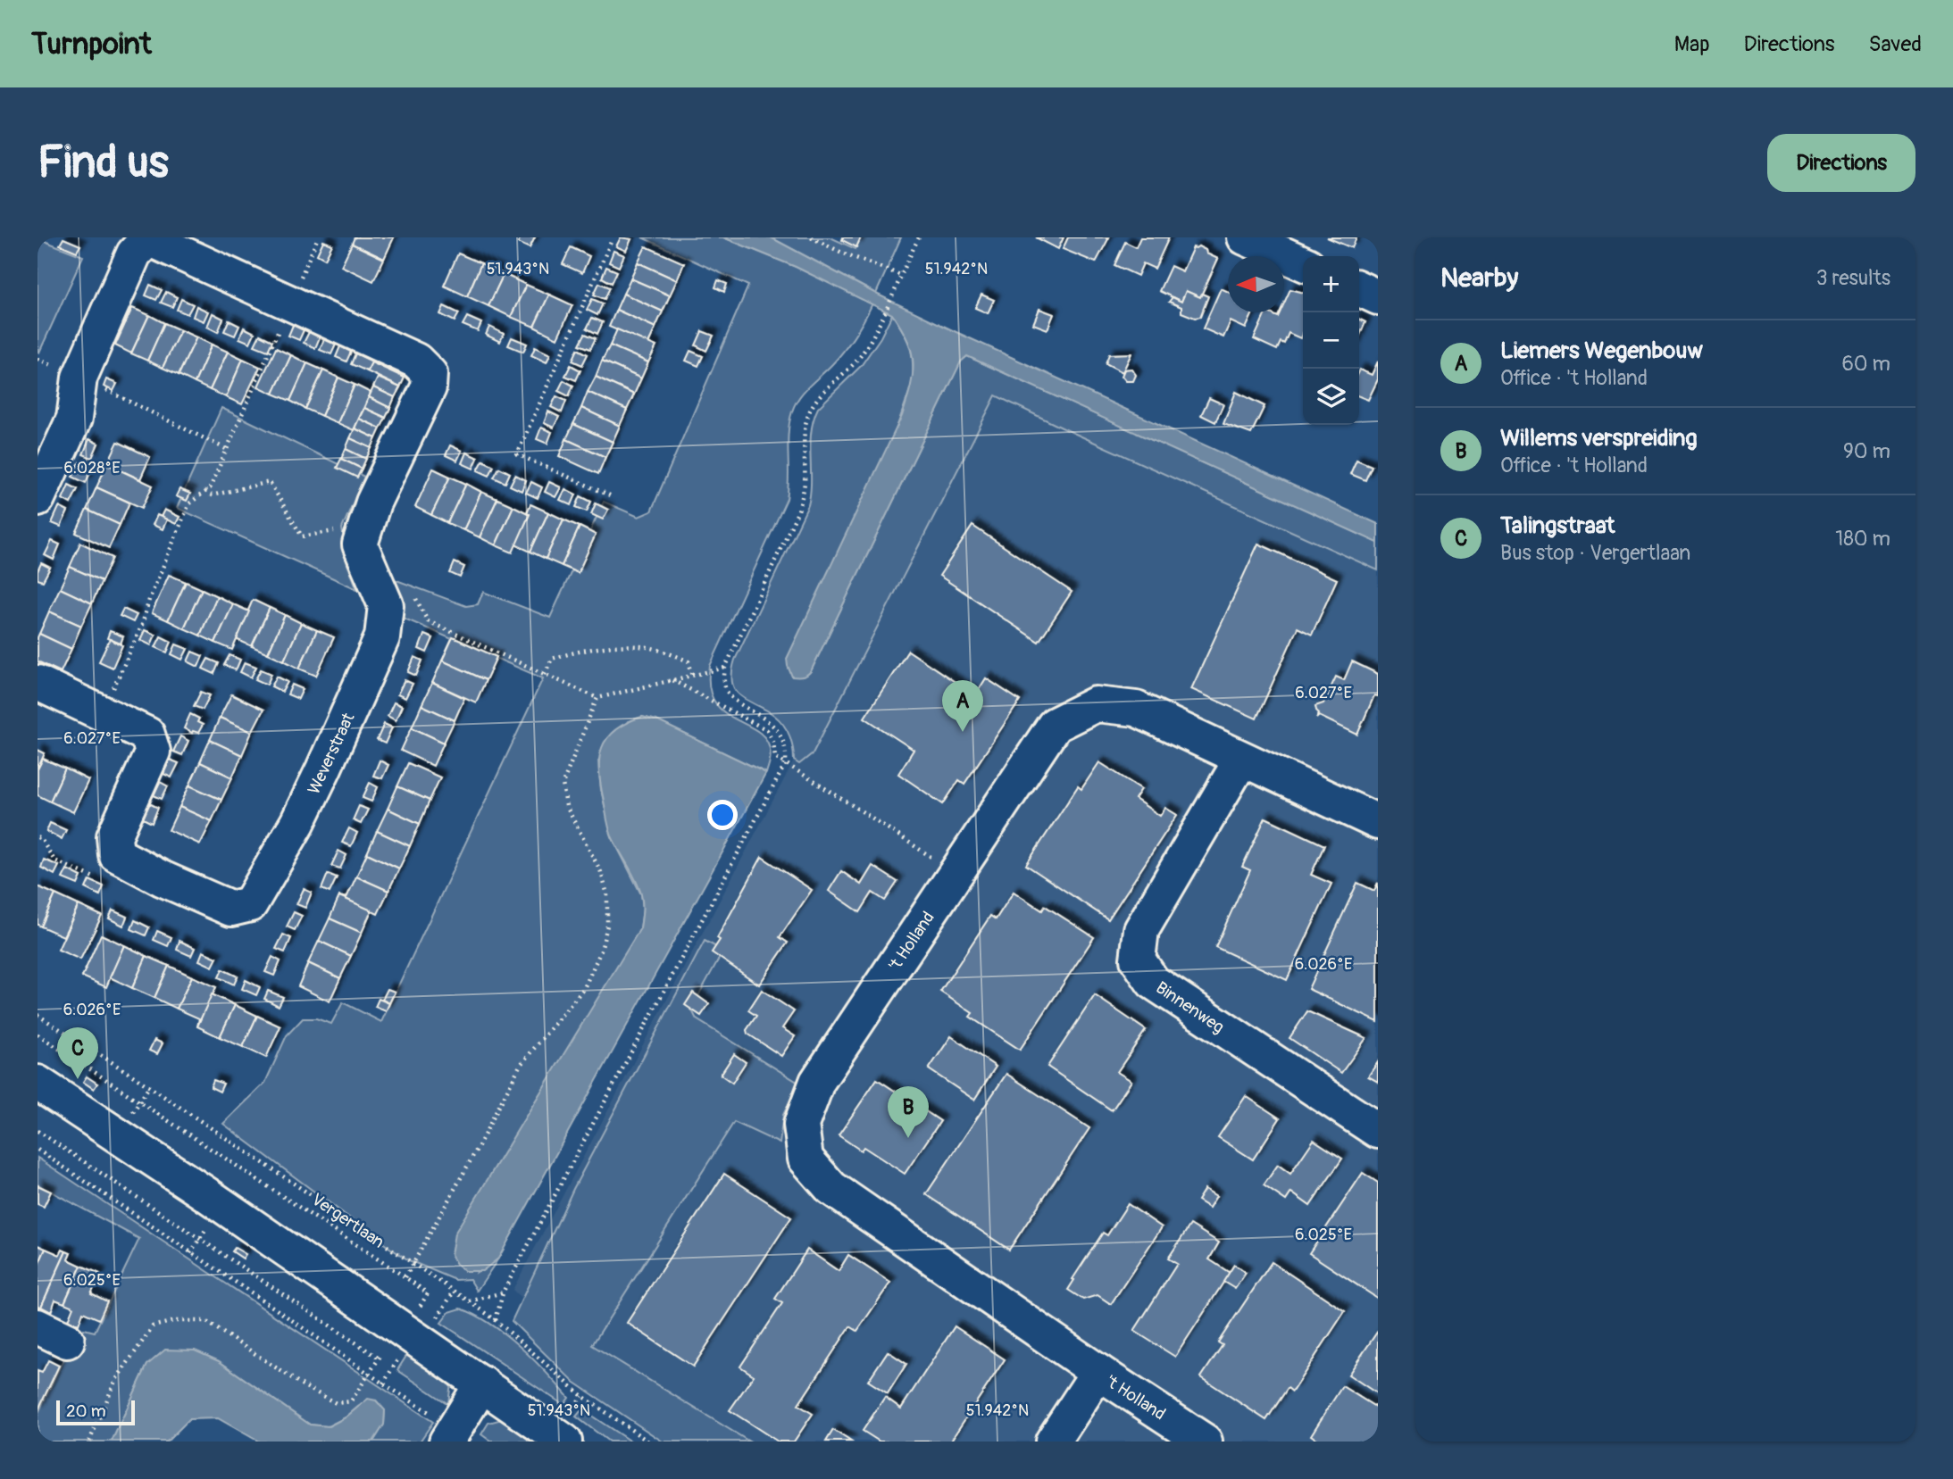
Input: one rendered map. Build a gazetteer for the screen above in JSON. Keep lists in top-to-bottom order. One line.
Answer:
{"streets":{"street":["Weverstraat","'t Holland","Binnenweg"],"path":["Vergertlaan"]},"crossings":[["'t Holland","Binnenweg"]],"scale_bar":"20 m","north":"left","page":{"header":"Turnpoint","nav":["Map","Directions","Saved"],"buttons":"Directions","title":"Find us","heading":["Nearby","3 results"],"map_buttons":["+","−"],"list":[{"mark":"A","name":"Liemers Wegenbouw","note":"Office · 't Holland","value":"60 m"},{"mark":"B","name":"Willems verspreiding","note":"Office · 't Holland","value":"90 m"},{"mark":"C","name":"Talingstraat","note":"Bus stop · Vergertlaan","value":"180 m"}],"pins":["A","C","B"],"scale":"20 m"},"coordinates":["51.943°N","51.942°N","6.028°E","6.027°E","6.026°E","6.025°E"]}
